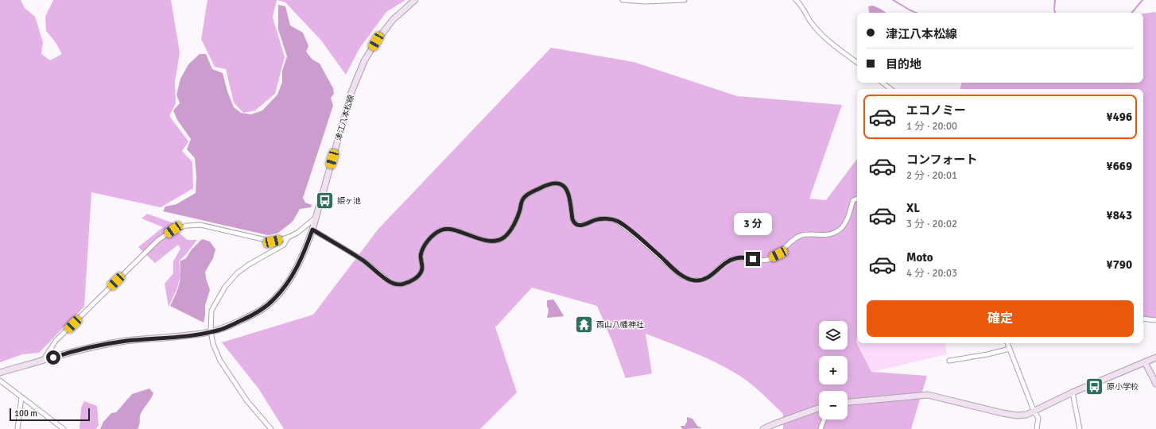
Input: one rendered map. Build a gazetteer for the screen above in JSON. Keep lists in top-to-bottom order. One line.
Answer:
{"streets":{"main road":["津江八本松線"]},"places":{"bus stop":["姫ヶ池","原小学校"],"temple":["西山八幡神社"]},"scale_bar":"100 m","page":{"banner":["津江八本松線","目的地"],"list":[{"name":"エコノミー","note":"1 分 · 20:00","value":"¥496"},{"name":"コンフォート","note":"2 分 · 20:01","value":"¥669"},{"name":"XL","note":"3 分 · 20:02","value":"¥843"},{"name":"Moto","note":"4 分 · 20:03","value":"¥790"}],"bubble":"3 分","buttons":"確定","map_buttons":["+","−"],"scale":"100 m"}}
